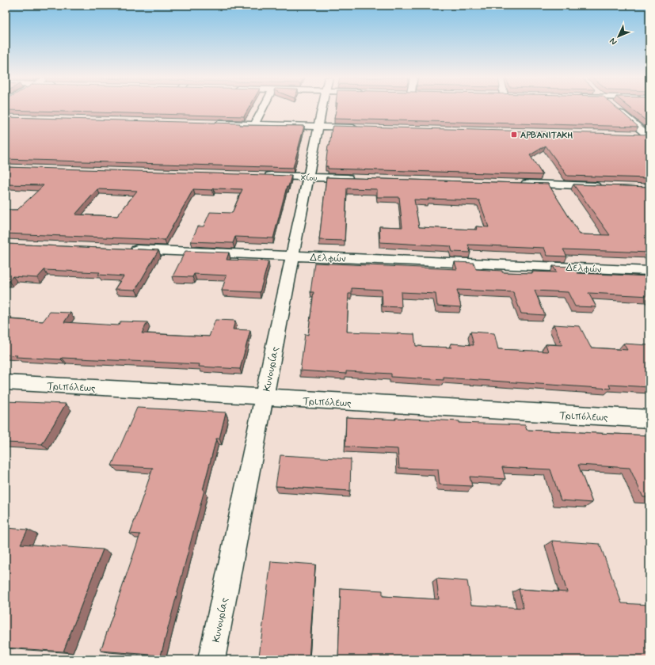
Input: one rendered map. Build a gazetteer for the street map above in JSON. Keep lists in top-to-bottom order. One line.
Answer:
{"streets":{"street":["Χίου","Δελφών","Κυνουρίας","Τριπόλεως"]},"crossings":[["Χίου","Κυνουρίας"],["Δελφών","Κυνουρίας"],["Κυνουρίας","Τριπόλεως"]],"places":{"transit":["ΑΡΒΑΝΙΤΑΚΗ"]},"north":"bottom left"}
